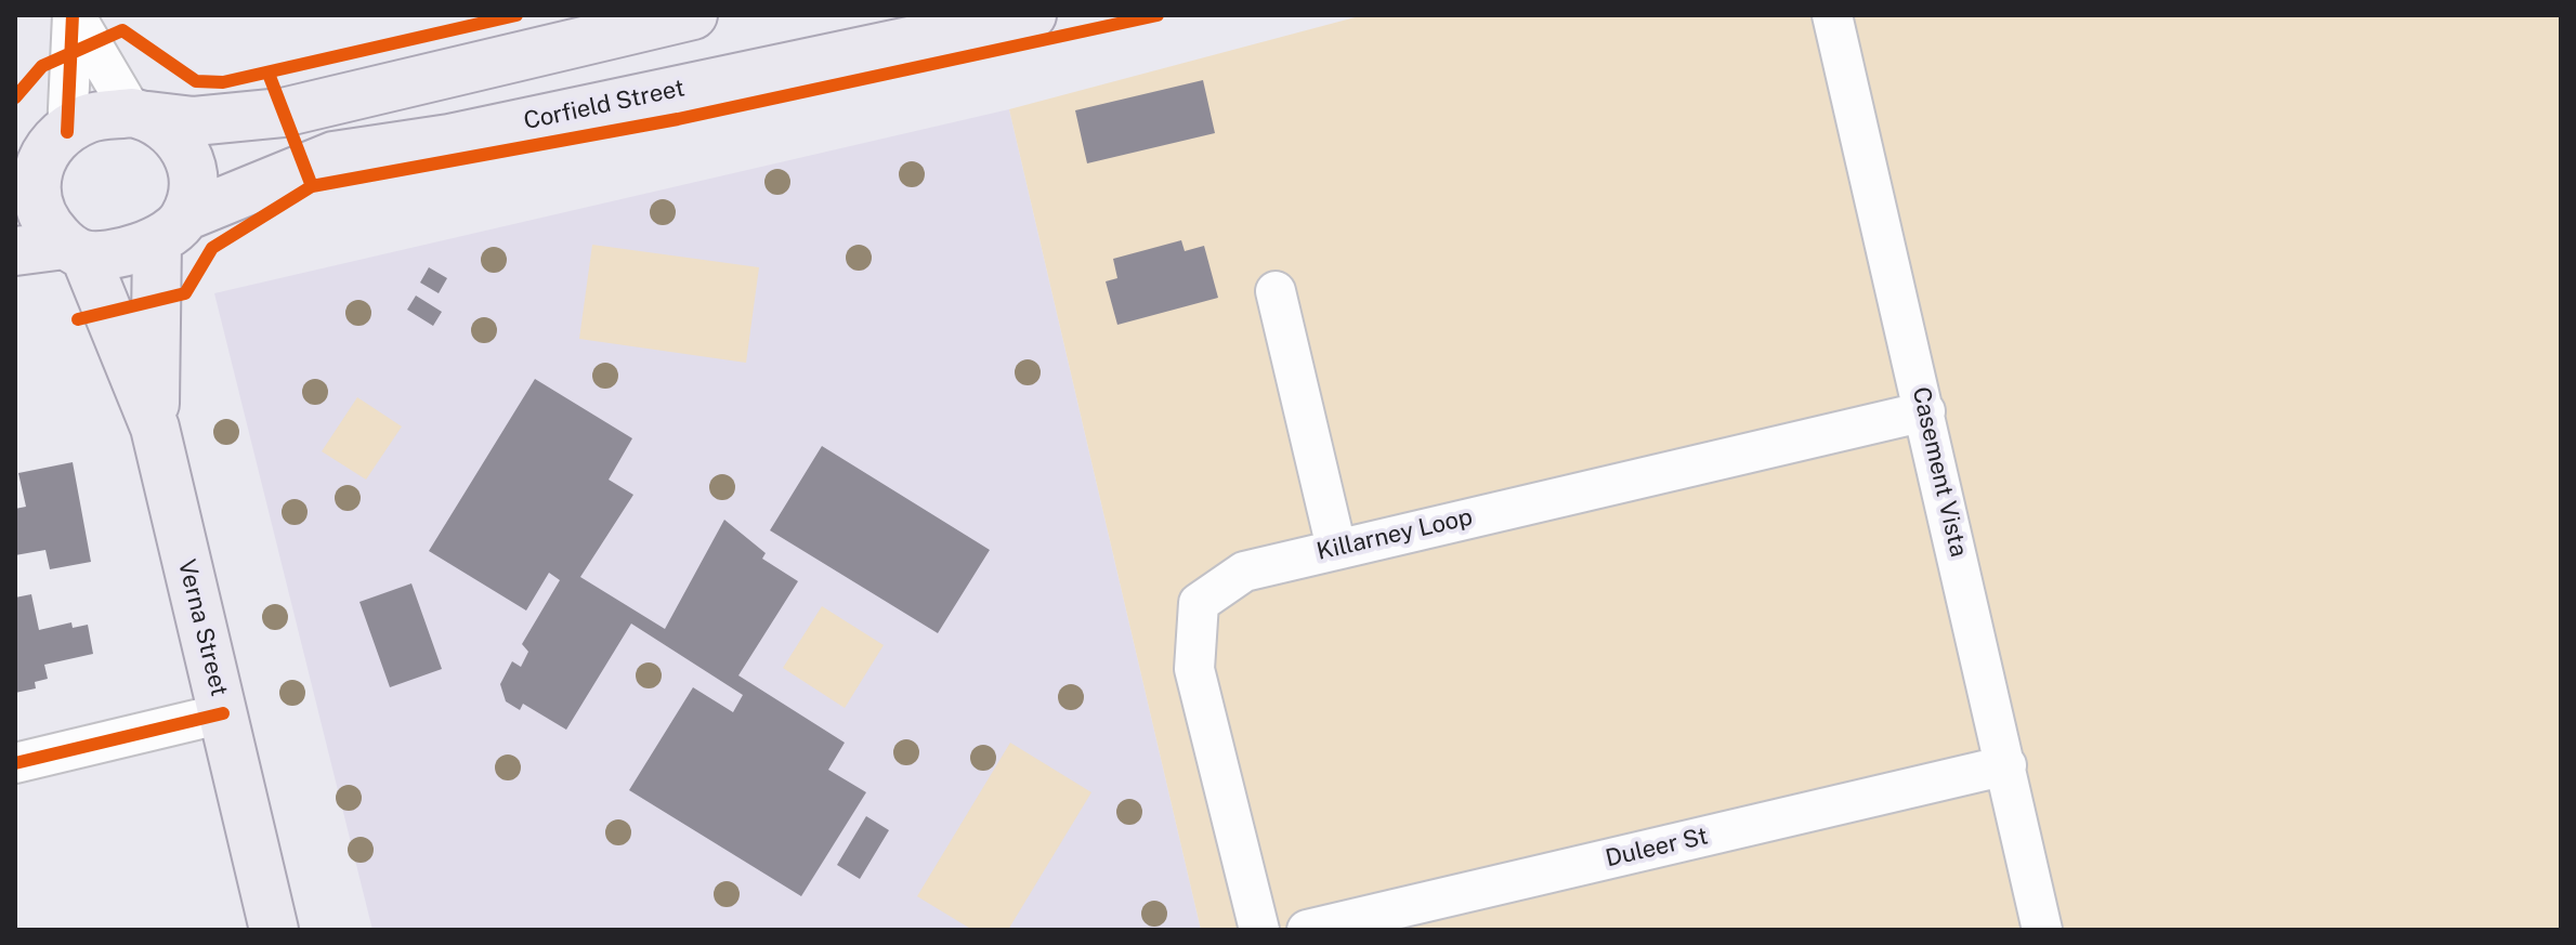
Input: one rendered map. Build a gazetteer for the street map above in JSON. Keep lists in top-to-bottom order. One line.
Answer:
{"streets":{"main road":["Corfield Street","Verna Street"],"street":["Casement Vista","Killarney Loop","Duleer St"]},"crossings":[["Corfield Street","Verna Street"],["Casement Vista","Killarney Loop"],["Casement Vista","Duleer St"]]}
